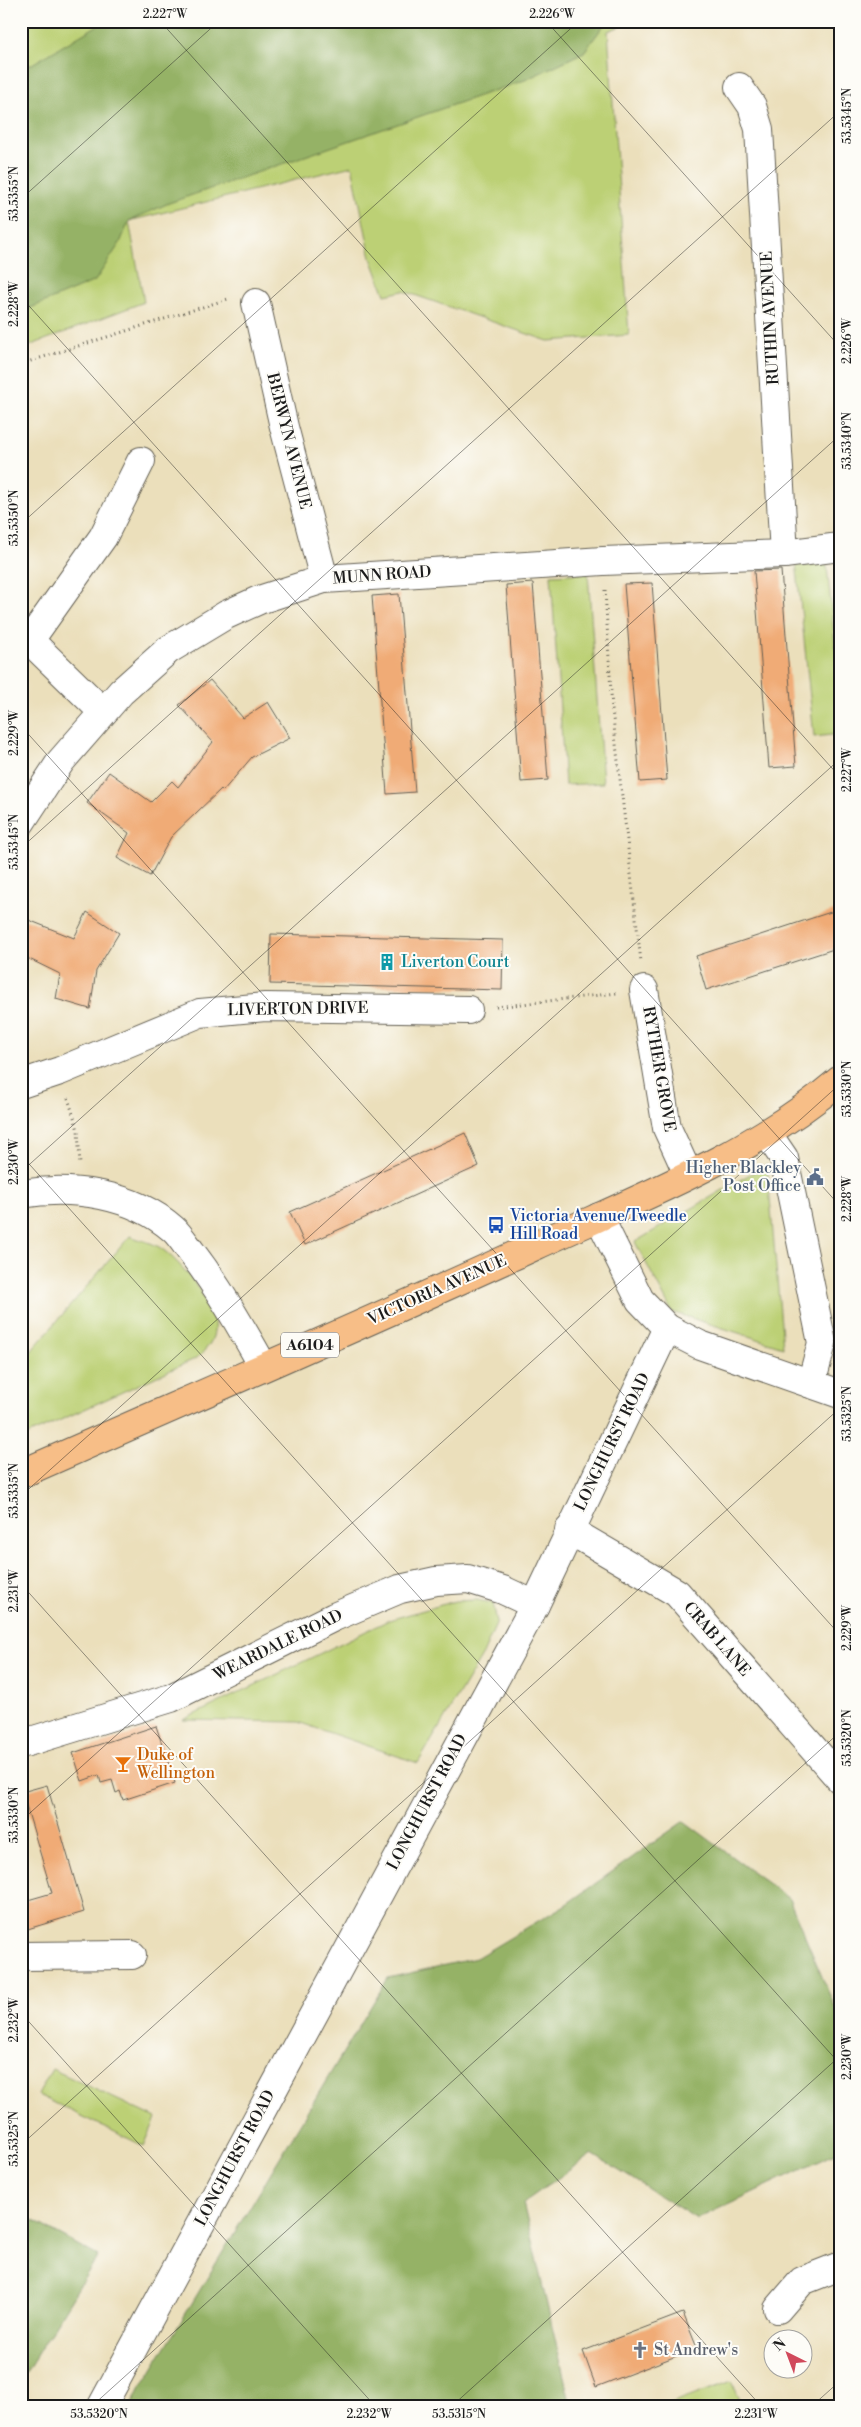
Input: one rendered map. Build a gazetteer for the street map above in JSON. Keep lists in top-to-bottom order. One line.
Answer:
{"streets":{"main road":["VICTORIA AVENUE","A6104"],"street":["RUTHIN AVENUE","BERWYN AVENUE","MUNN ROAD","LIVERTON DRIVE","RYTHER GROVE","LONGHURST ROAD","CRAB LANE","WEARDALE ROAD"]},"crossings":[["RUTHIN AVENUE","MUNN ROAD"],["BERWYN AVENUE","MUNN ROAD"],["RYTHER GROVE","VICTORIA AVENUE"],["LONGHURST ROAD","CRAB LANE"],["LONGHURST ROAD","WEARDALE ROAD"]],"places":{"building":["Liverton Court"],"public building":["Higher Blackley Post Office"],"bus stop":["Victoria Avenue/Tweedle Hill Road"],"bar":["Duke of Wellington"],"church":["St Andrew's"]},"north":"top left","coordinates":["2.227°W","2.226°W","53.5345°N","53.5355°N","2.228°W","53.5340°N","53.5350°N","2.229°W","53.5330°N","2.230°W","53.5325°N","53.5335°N","2.231°W","53.5320°N","2.232°W","53.5315°N"]}
